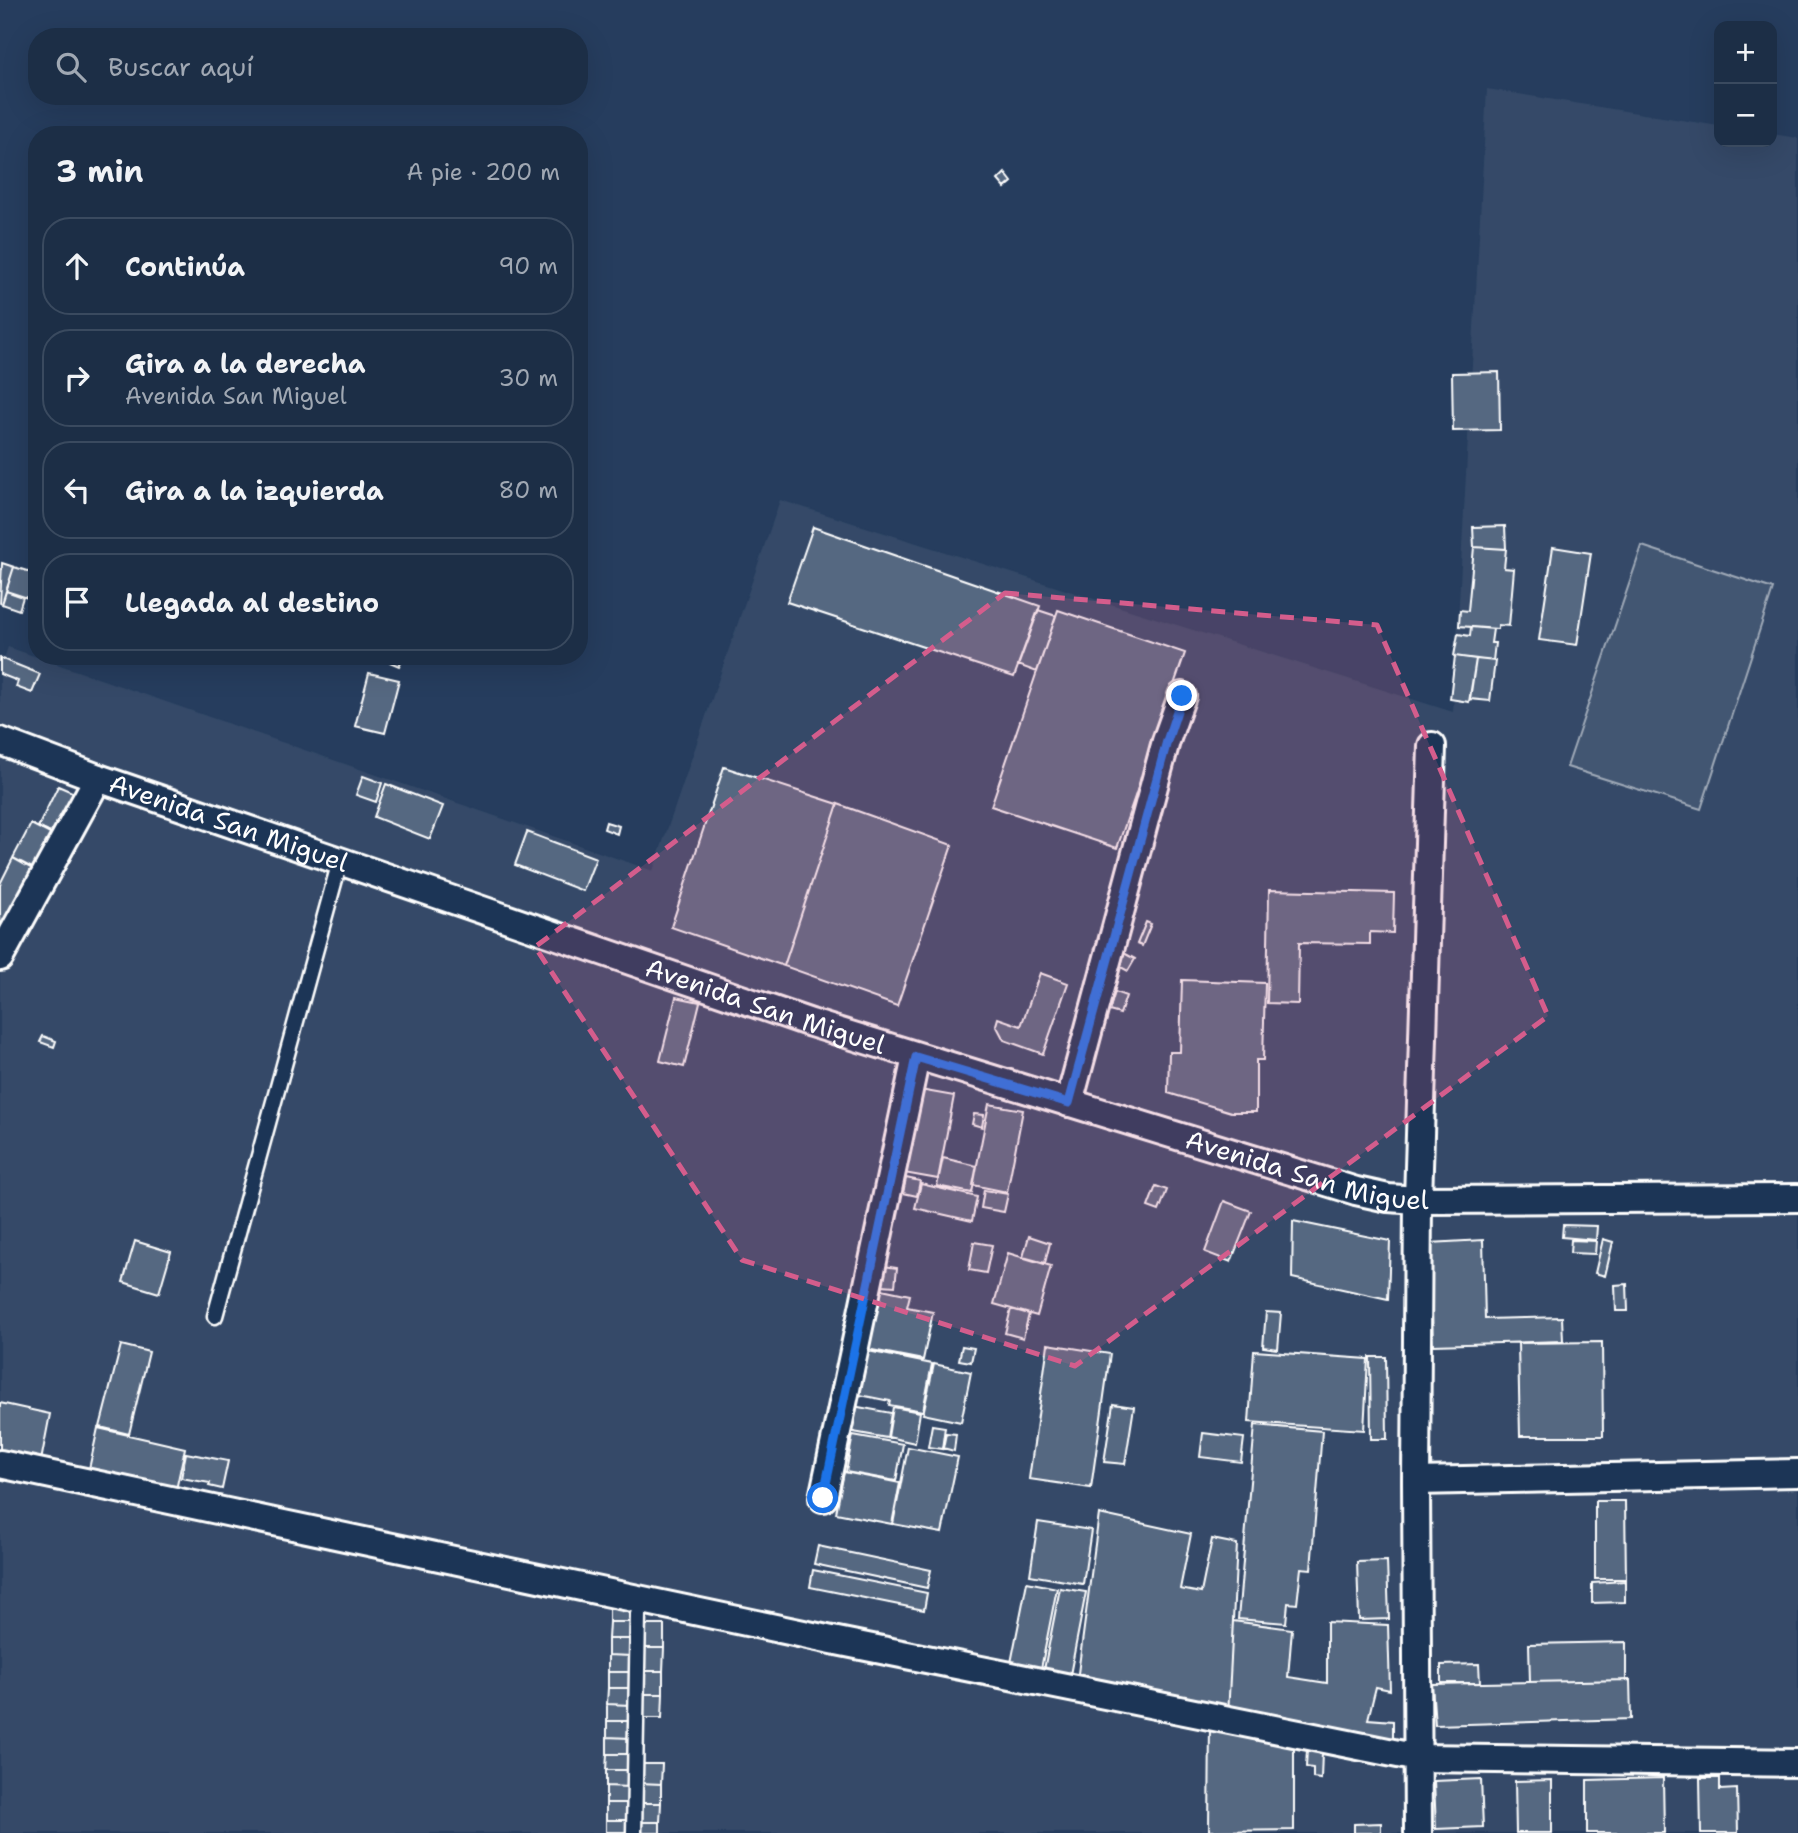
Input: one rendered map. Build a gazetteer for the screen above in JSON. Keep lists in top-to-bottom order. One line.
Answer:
{"streets":{"street":["Avenida San Miguel"]},"page":{"map_buttons":["+","−"],"search":"Buscar aquí","heading":["3 min","A pie · 200 m"],"list":[["Continúa","90 m"],["Gira a la derecha","Avenida San Miguel","30 m"],["Gira a la izquierda","80 m"],"Llegada al destino"]}}
